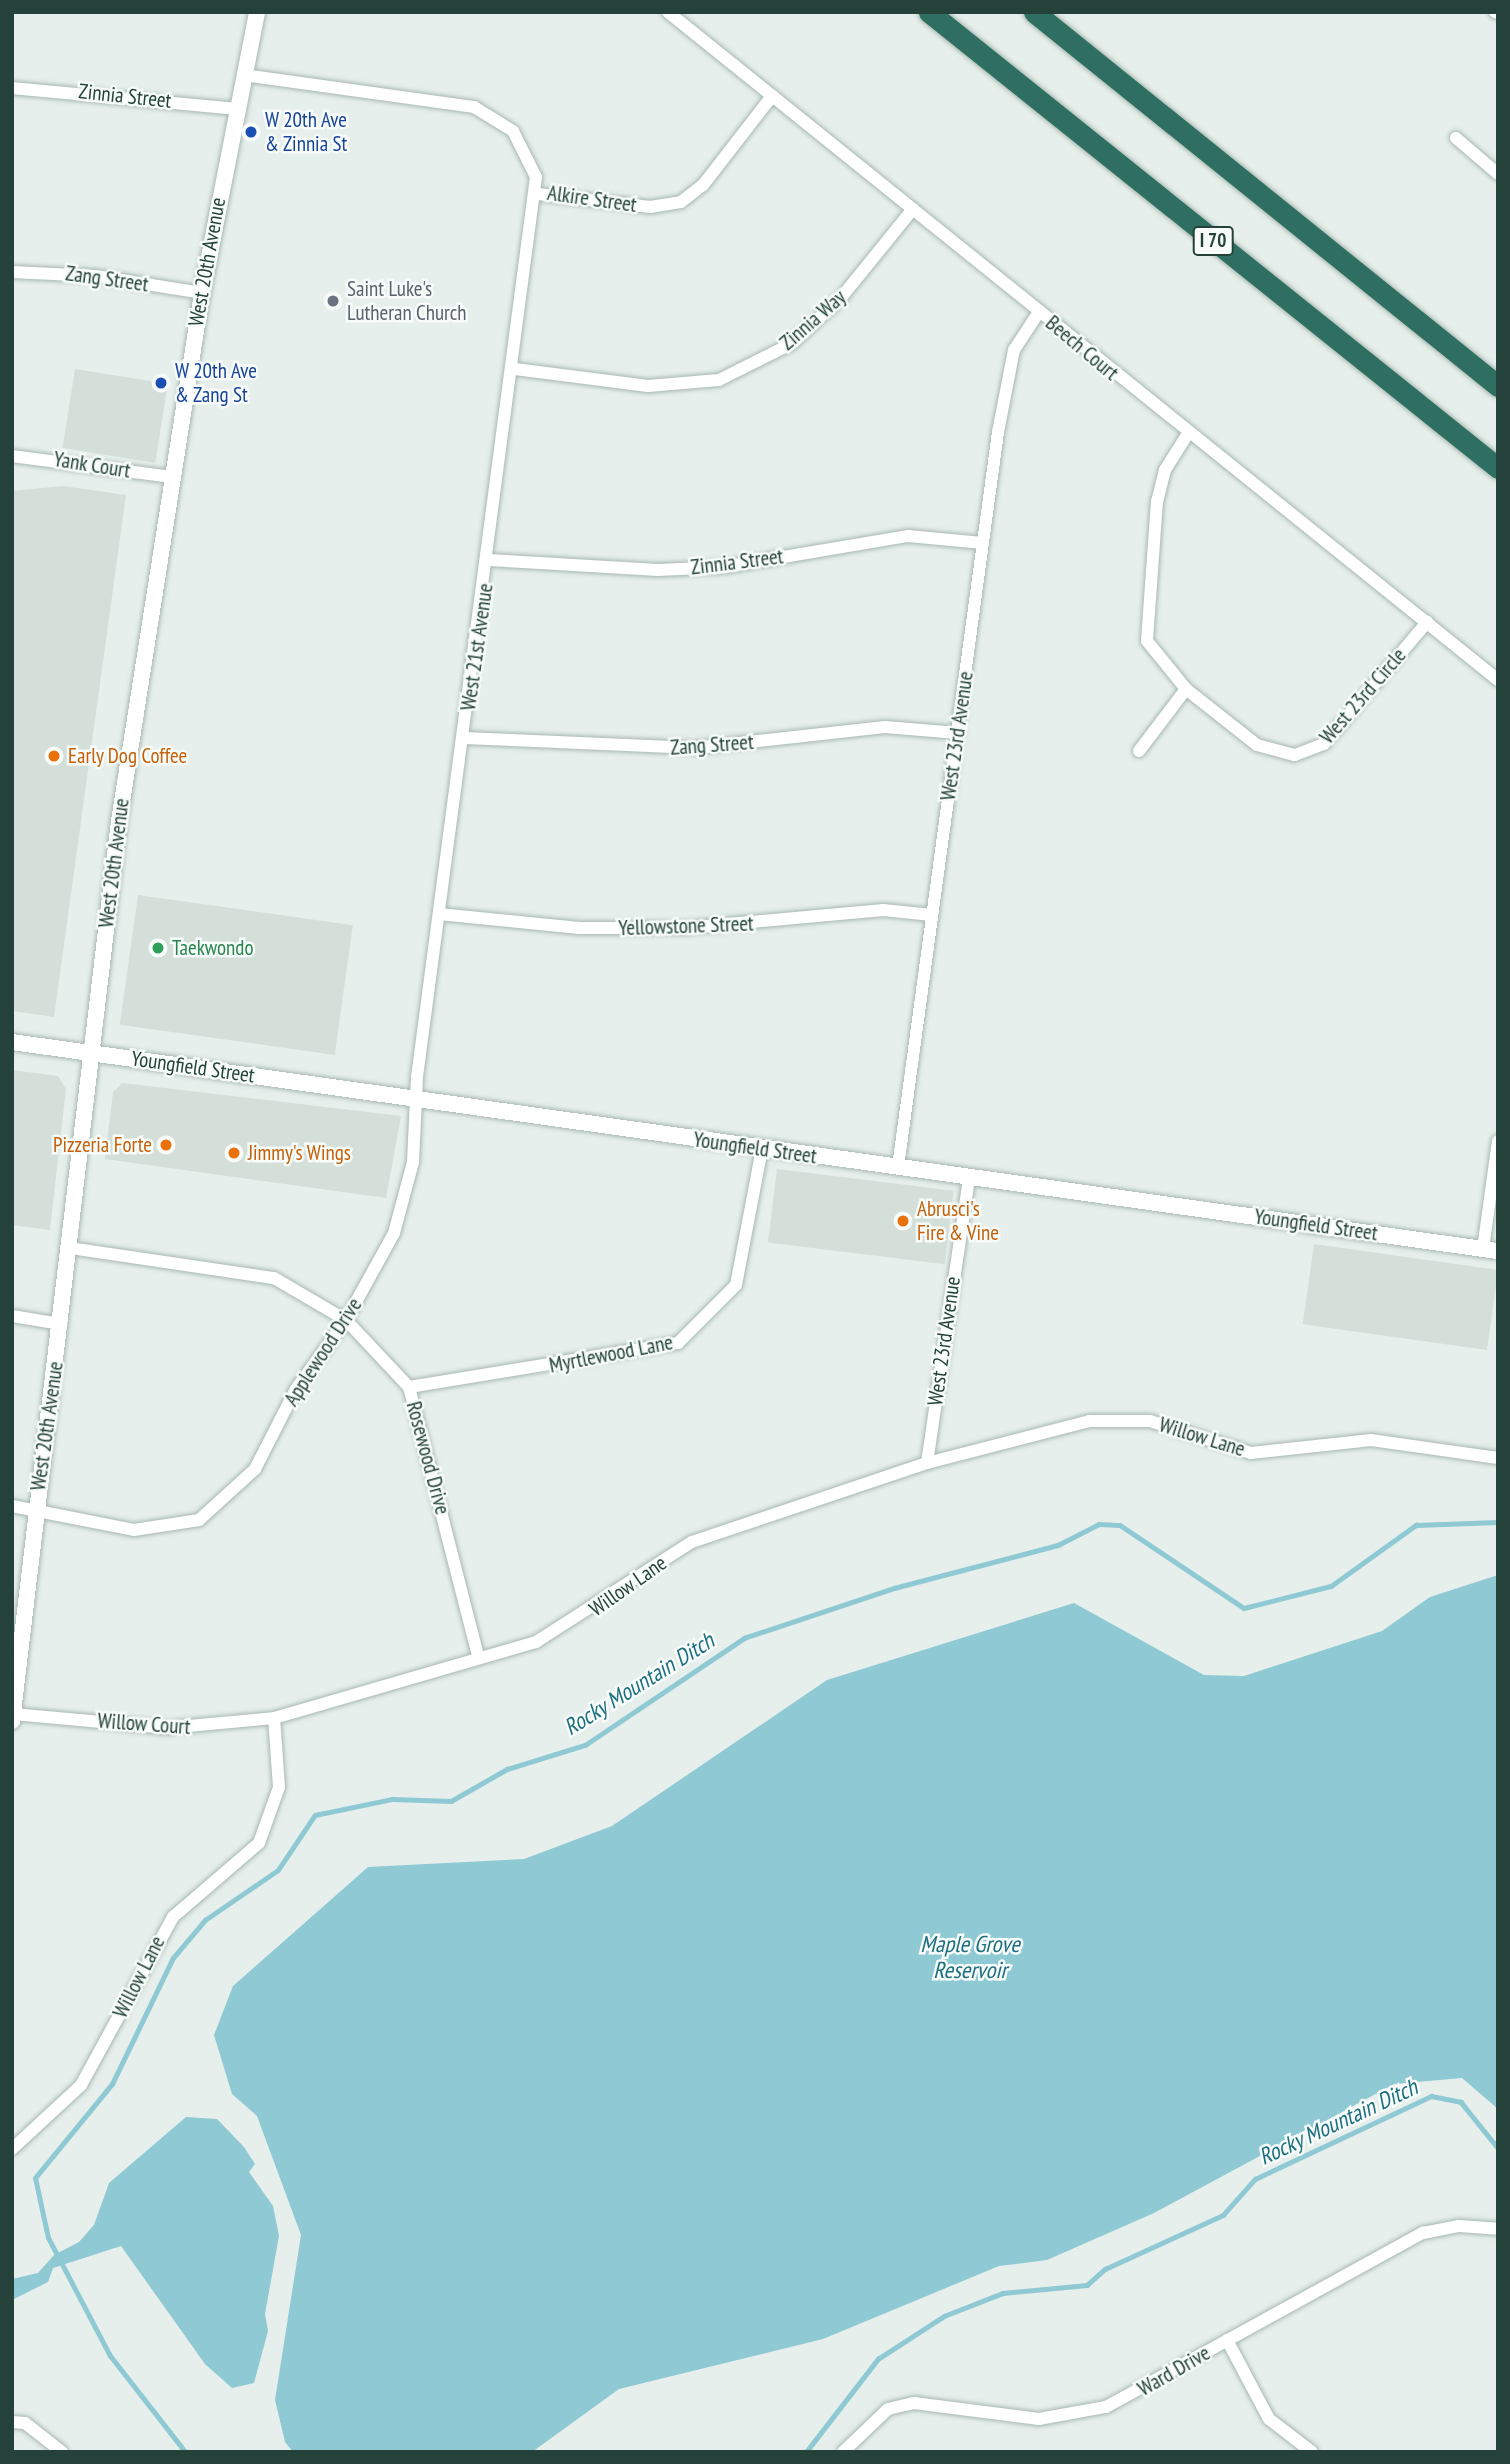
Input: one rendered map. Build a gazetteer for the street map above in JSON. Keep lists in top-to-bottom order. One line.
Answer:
{"streets":{"highway":["I 70"],"street":["Zinnia Street","Alkire Street","West 20th Avenue","Zang Street","Zinnia Way","Beech Court","Yank Court","West 21st Avenue","West 23rd Circle","West 23rd Avenue","Yellowstone Street","Youngfield Street","Applewood Drive","Myrtlewood Lane","Willow Lane","Rosewood Drive","Willow Court","Ward Drive"]},"crossings":[["Zinnia Street","West 20th Avenue"],["Zinnia Street","West 21st Avenue"],["Zinnia Street","West 23rd Avenue"],["Alkire Street","West 20th Avenue"],["Alkire Street","Beech Court"],["Alkire Street","West 21st Avenue"],["West 20th Avenue","Zang Street"],["West 20th Avenue","Yank Court"],["West 20th Avenue","Youngfield Street"],["West 20th Avenue","Applewood Drive"],["West 20th Avenue","Rosewood Drive"],["West 20th Avenue","Willow Court"],["Zang Street","West 21st Avenue"],["Zang Street","West 23rd Avenue"],["Zinnia Way","Beech Court"],["Zinnia Way","West 21st Avenue"],["Beech Court","West 23rd Circle"],["Beech Court","West 23rd Avenue"],["West 21st Avenue","Yellowstone Street"],["West 21st Avenue","Youngfield Street"],["West 21st Avenue","Applewood Drive"],["West 23rd Avenue","Yellowstone Street"],["West 23rd Avenue","Youngfield Street"],["West 23rd Avenue","Willow Lane"],["Youngfield Street","Applewood Drive"],["Youngfield Street","Myrtlewood Lane"],["Applewood Drive","Rosewood Drive"],["Myrtlewood Lane","Rosewood Drive"],["Willow Lane","Rosewood Drive"],["Willow Lane","Willow Court"]],"water":["Rocky Mountain Ditch","Maple Grove Reservoir"],"places":["W 20th Ave & Zinnia St","Saint Luke's Lutheran Church","W 20th Ave & Zang St","Early Dog Coffee","Taekwondo","Pizzeria Forte","Jimmy's Wings","Abrusci's Fire & Vine"]}
